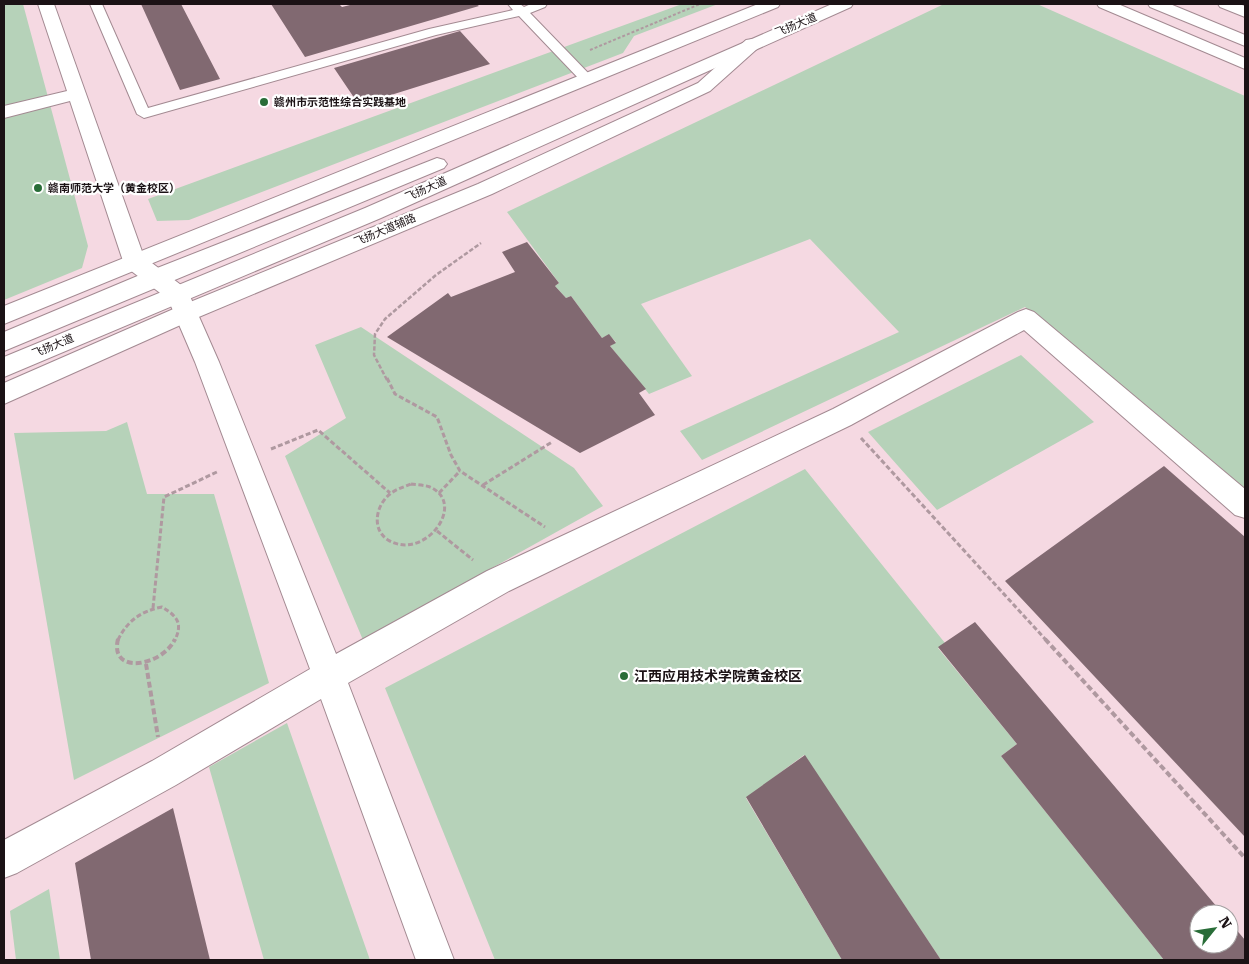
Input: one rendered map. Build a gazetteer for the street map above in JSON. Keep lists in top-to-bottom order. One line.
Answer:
{"streets":{"street":["飞扬大道","飞扬大道辅路"]},"crossings":[["飞扬大道","飞扬大道辅路"]],"places":["赣州市示范性综合实践基地","赣南师范大学（黄金校区）","江西应用技术学院黄金校区"],"north":"top right"}
